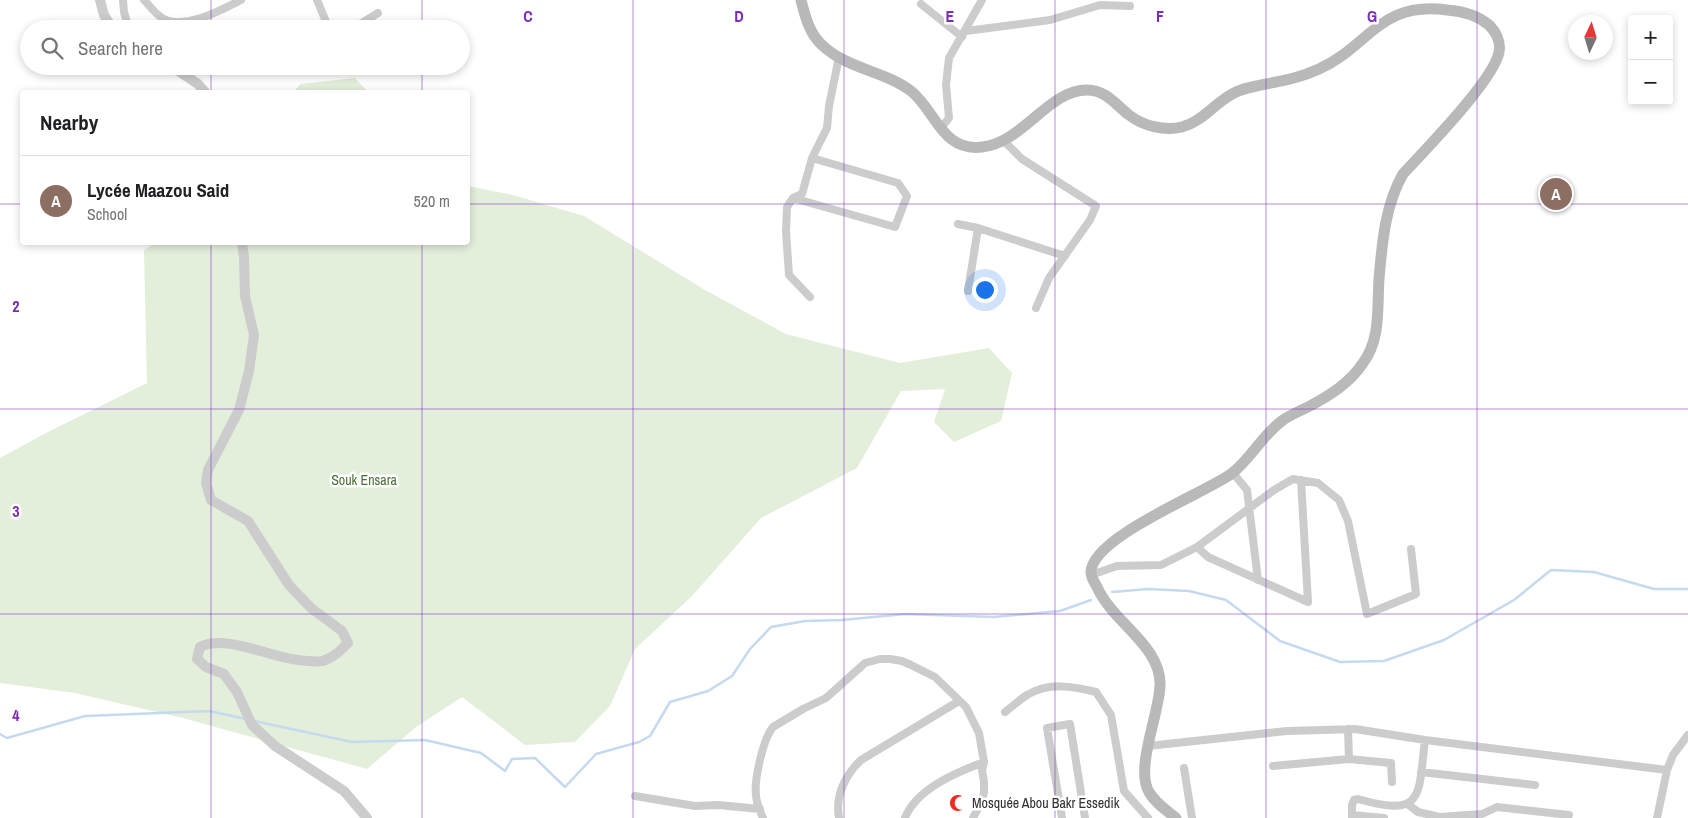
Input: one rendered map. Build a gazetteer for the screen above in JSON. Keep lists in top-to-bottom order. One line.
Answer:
{"parks":["Souk Ensara"],"places":{"mosque":["Mosquée Abou Bakr Essedik"]},"north":"top","page":{"map_buttons":["+","−"],"search":"Search here","heading":"Nearby","list":[{"mark":"A","name":"Lycée Maazou Said","note":"School","value":"520 m"}],"pins":"A"},"grid":{"columns":["C","D","E","F","G"],"rows":["2","3","4"]}}
